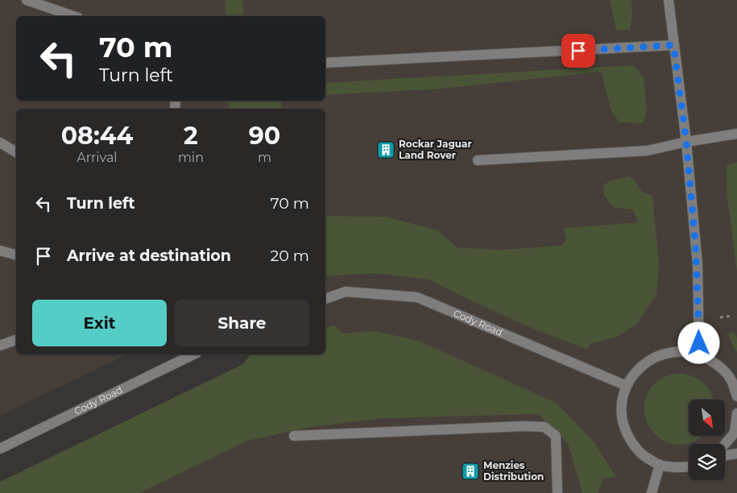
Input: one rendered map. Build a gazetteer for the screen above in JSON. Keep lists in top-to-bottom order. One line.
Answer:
{"streets":{"street":["Cody Road"]},"places":{"building":["Rockar Jaguar Land Rover","Menzies Distribution"]},"north":"bottom right","page":{"turn":["70 m","Turn left"],"eta":["08:44","Arrival","2","min","90","m"],"list":[{"name":"Turn left","value":"70 m"},{"name":"Arrive at destination","value":"20 m"}],"buttons":["Exit","Share"]}}
